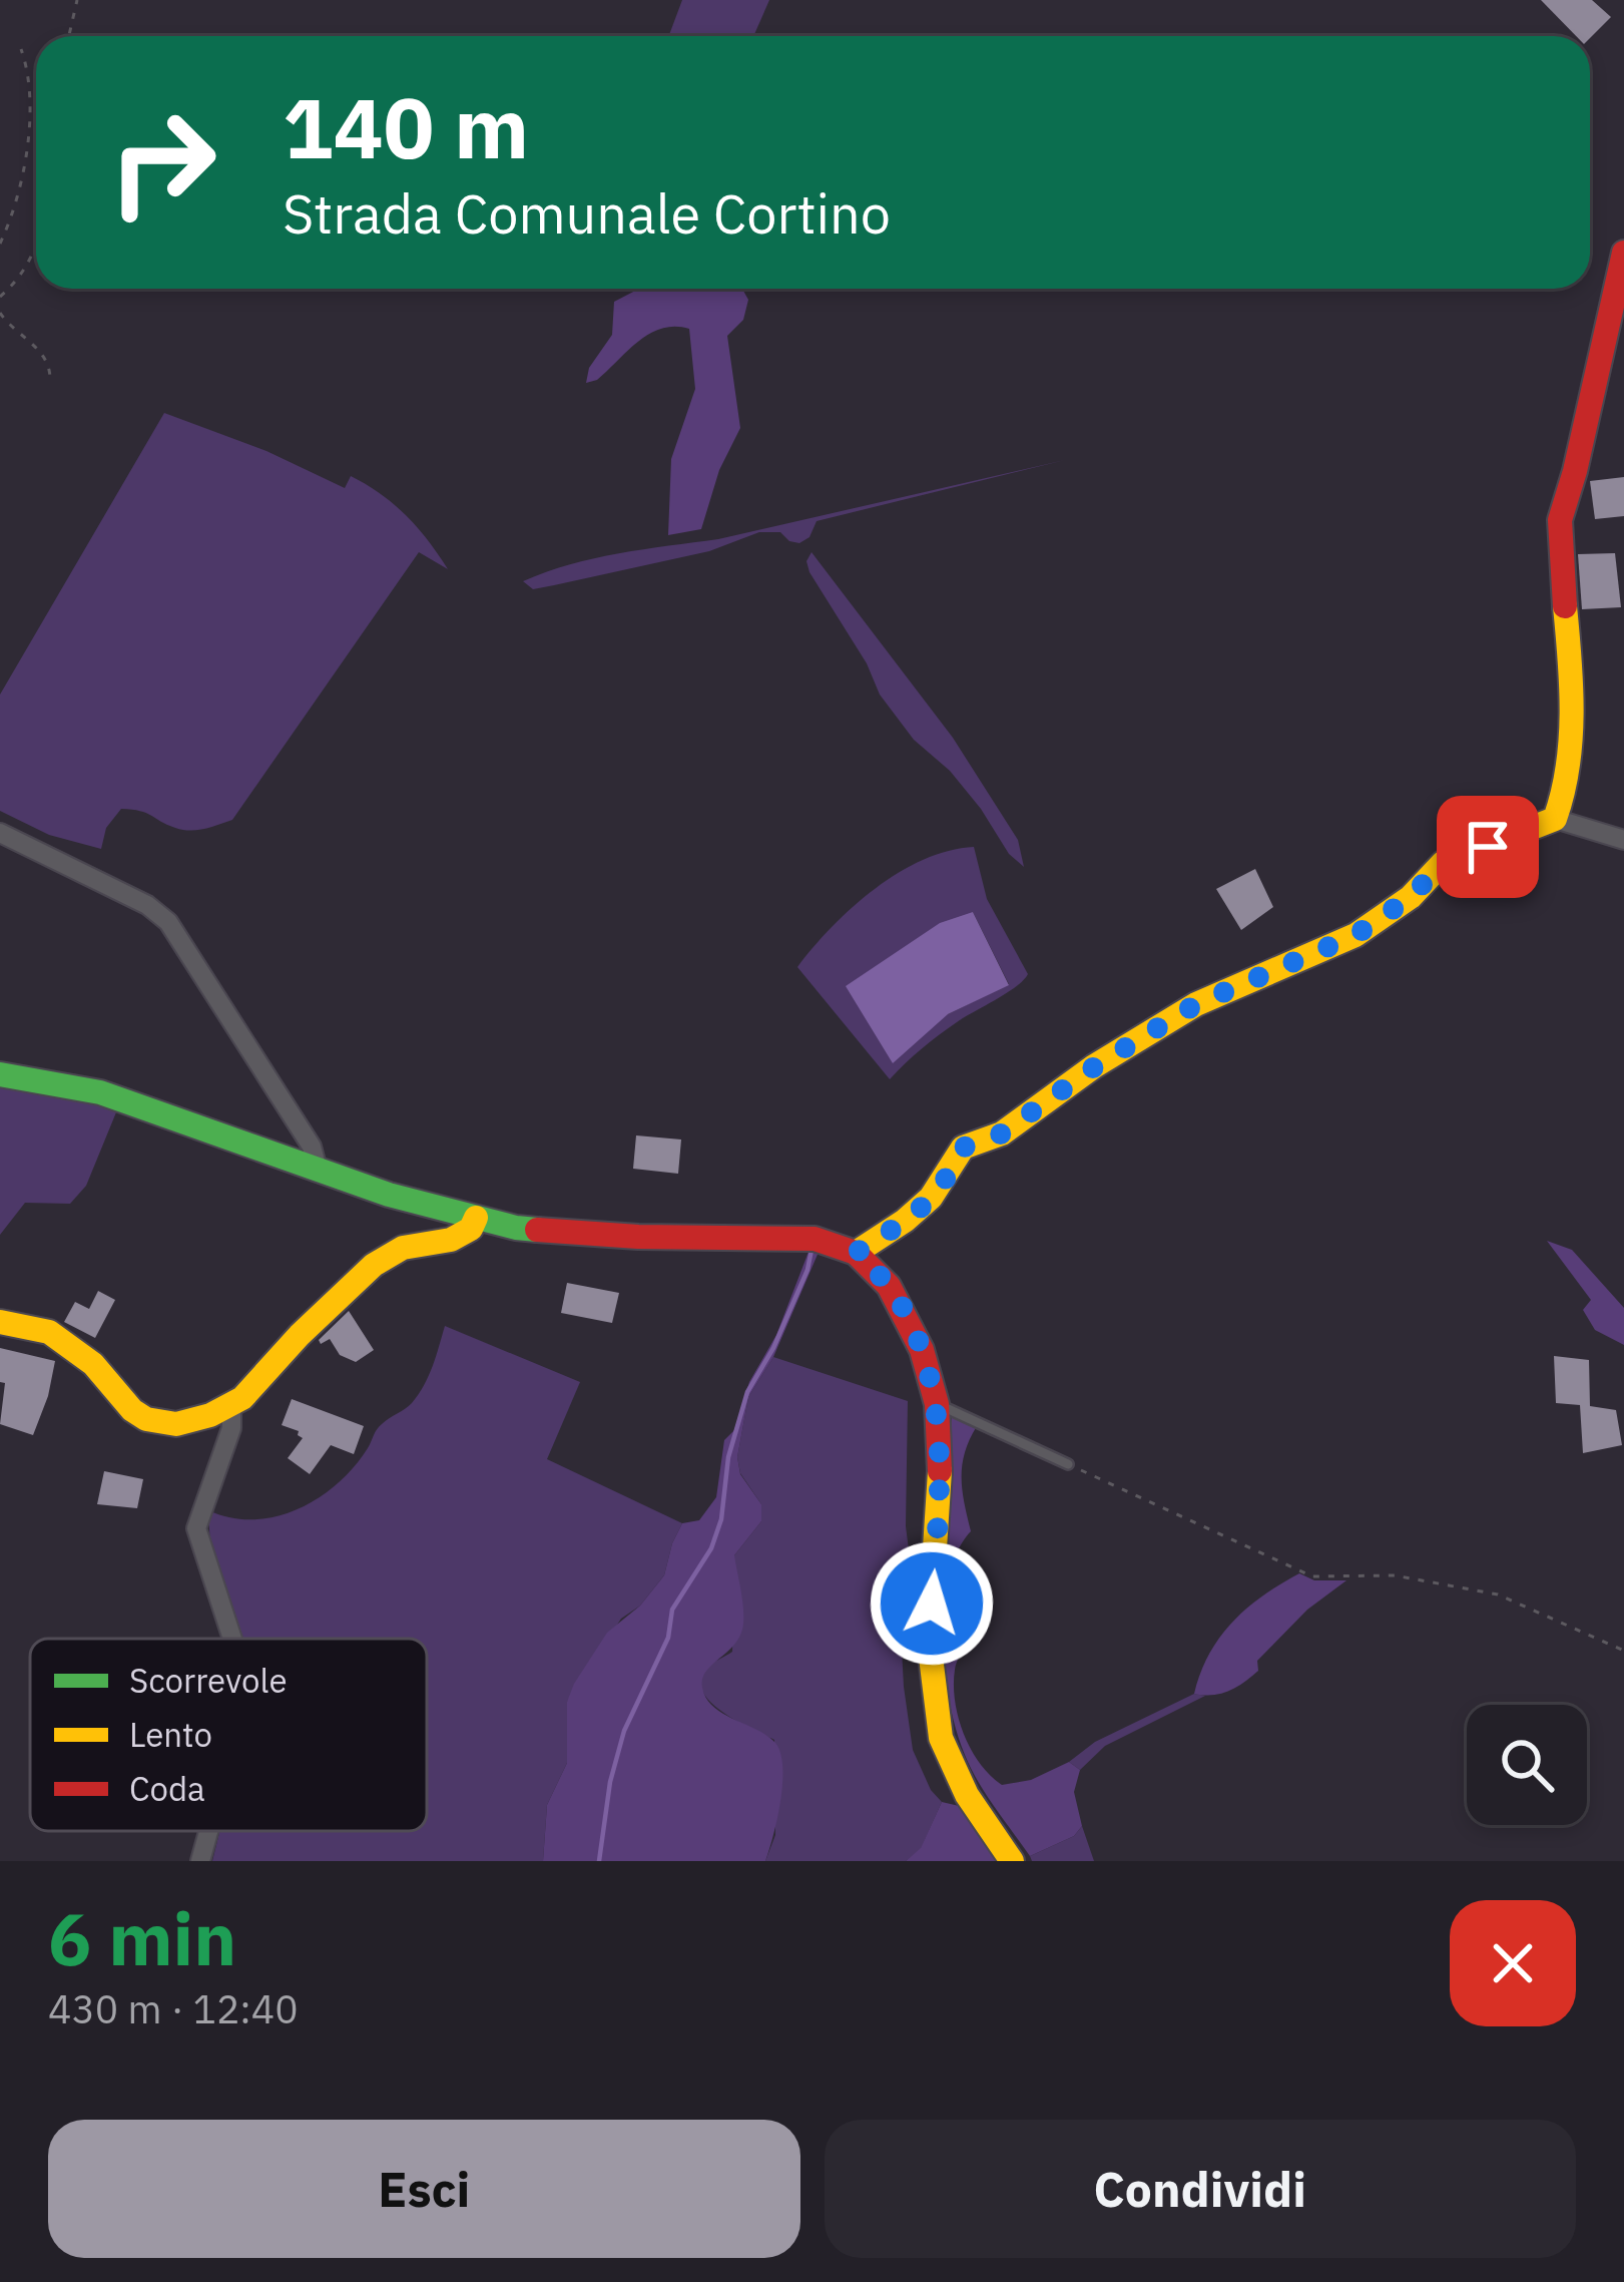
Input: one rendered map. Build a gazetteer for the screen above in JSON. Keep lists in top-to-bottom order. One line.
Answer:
{"legend":["Scorrevole","Lento","Coda"],"page":{"turn":["140 m","Strada Comunale Cortino"],"heading":["6 min","430 m · 12:40"],"buttons":["Esci","Condividi"]}}
